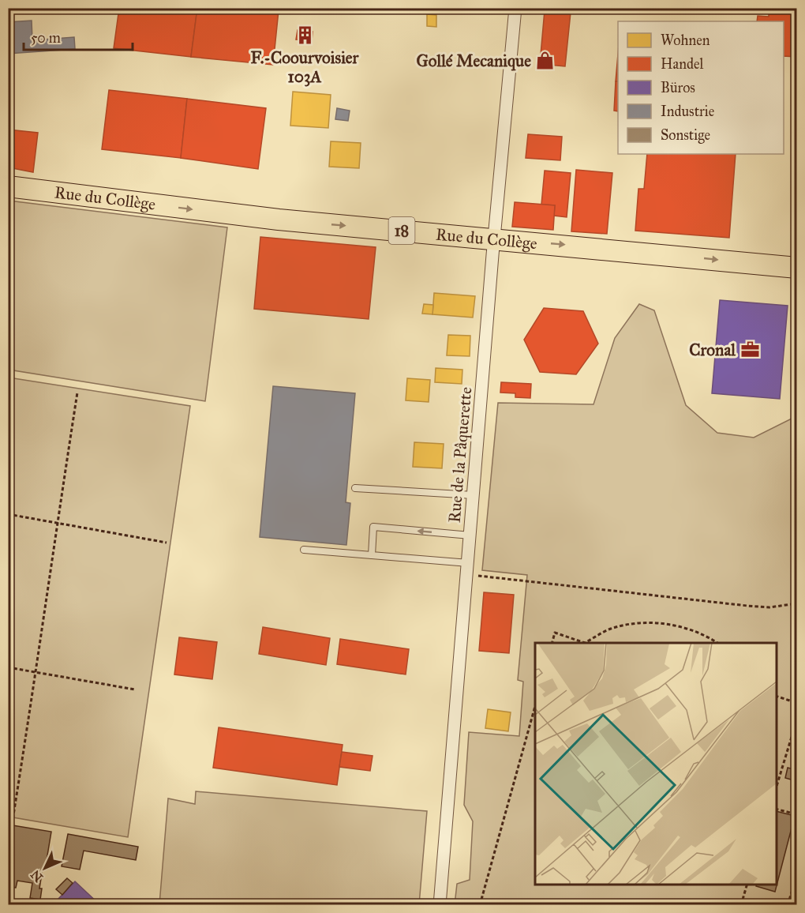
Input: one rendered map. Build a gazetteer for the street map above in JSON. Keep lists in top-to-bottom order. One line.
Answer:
{"streets":{"main road":["Rue du Collège","18"],"street":["Rue de la Pâquerette"]},"crossings":[["Rue du Collège","Rue de la Pâquerette"]],"one_way":["Rue du Collège"],"places":{"building":["F.-Coourvoisier 103A"],"shop":["Gollé Mecanique"],"office":["Cronal"]},"legend":["Wohnen","Handel","Büros","Industrie","Sonstige"],"scale_bar":"50 m","north":"bottom left"}
